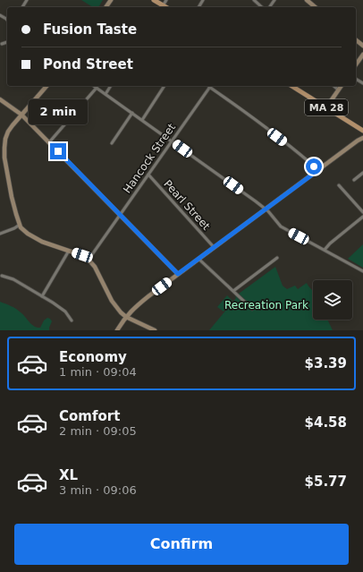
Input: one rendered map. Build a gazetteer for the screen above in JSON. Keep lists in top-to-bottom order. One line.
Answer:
{"streets":{"main road":["MA 28"],"street":["Hancock Street","Pearl Street"]},"crossings":[["Hancock Street","Pearl Street"]],"parks":["Recreation Park"],"page":{"banner":["Fusion Taste","Pond Street"],"bubble":"2 min","list":[{"name":"Economy","note":"1 min · 09:04","value":"$3.39"},{"name":"Comfort","note":"2 min · 09:05","value":"$4.58"},{"name":"XL","note":"3 min · 09:06","value":"$5.77"}],"buttons":"Confirm"}}
